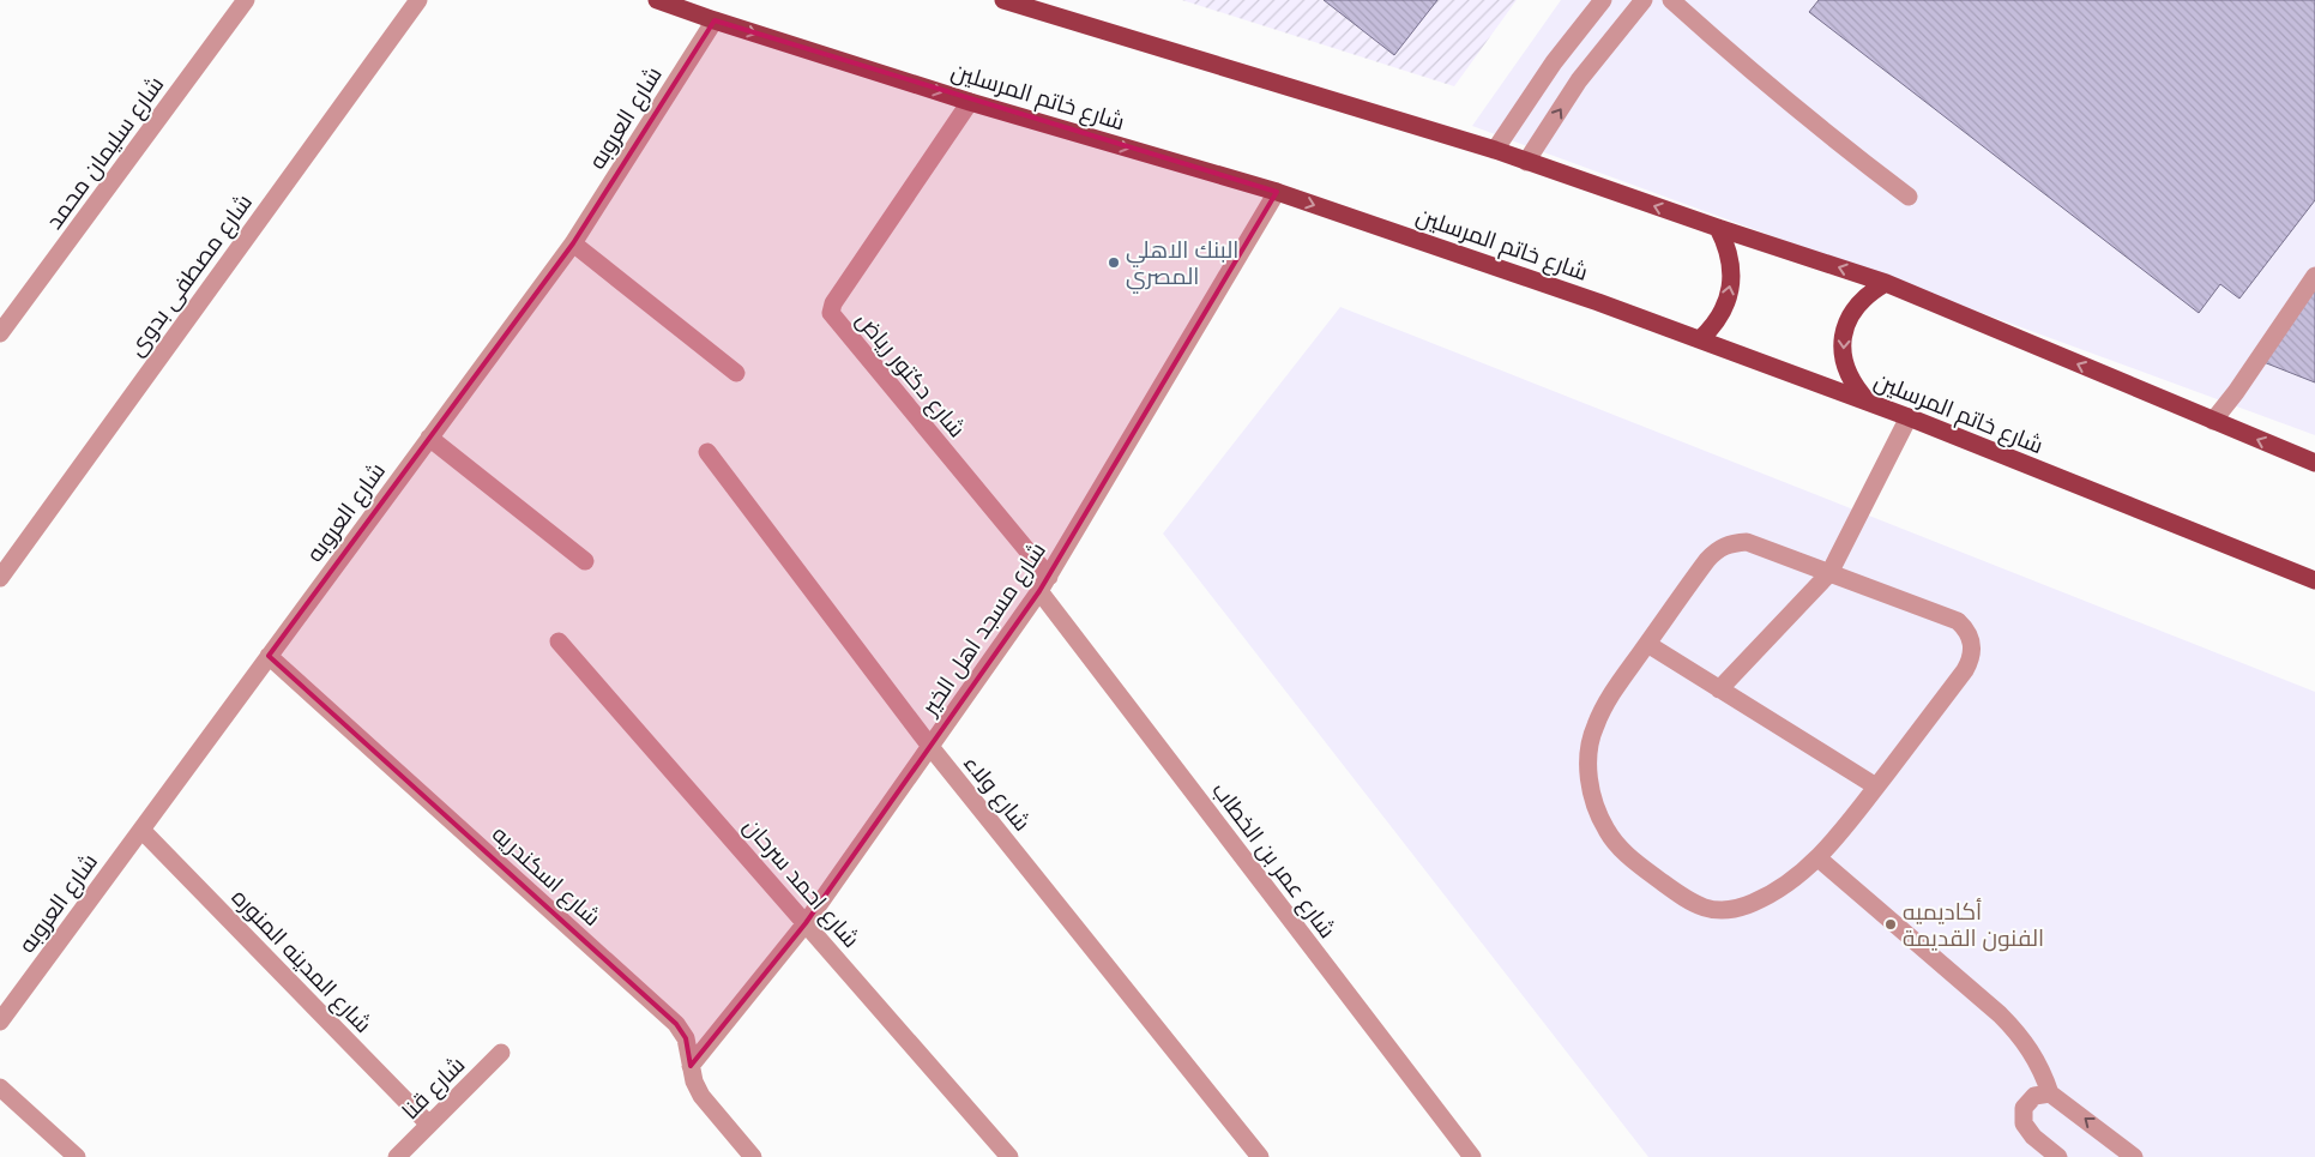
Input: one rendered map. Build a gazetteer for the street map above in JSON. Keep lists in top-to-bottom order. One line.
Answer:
{"streets":{"main road":["شارع خاتم المرسلين"],"street":["شارع العروبه","شارع سليمان محمد","شارع مصطفى بدوى","شارع دكتور رياض","شارع مسجد اهل الخير","شارع ولاء","شارع عمر بن الخطاب","شارع اسكندريه","شارع احمد سرحان","شارع المدينه المنوره","شارع قنا"]},"crossings":[["شارع خاتم المرسلين","شارع العروبه"],["شارع خاتم المرسلين","شارع دكتور رياض"],["شارع خاتم المرسلين","شارع مسجد اهل الخير"],["شارع العروبه","شارع اسكندريه"],["شارع العروبه","شارع المدينه المنوره"],["شارع دكتور رياض","شارع مسجد اهل الخير"],["شارع دكتور رياض","شارع عمر بن الخطاب"],["شارع مسجد اهل الخير","شارع ولاء"],["شارع مسجد اهل الخير","شارع عمر بن الخطاب"],["شارع مسجد اهل الخير","شارع اسكندريه"],["شارع مسجد اهل الخير","شارع احمد سرحان"],["شارع المدينه المنوره","شارع قنا"]],"places":["البنك الاهلي المصري","أكاديميه الفنون القديمة"]}
